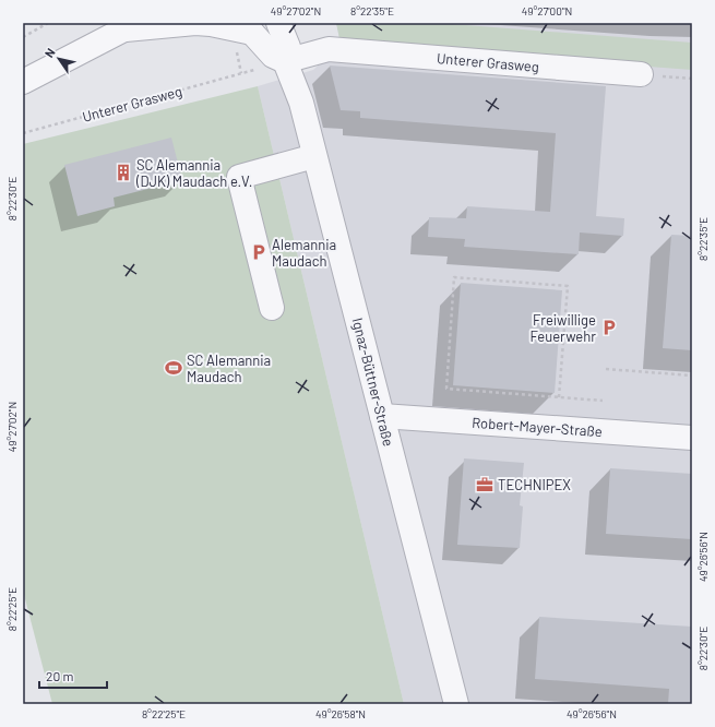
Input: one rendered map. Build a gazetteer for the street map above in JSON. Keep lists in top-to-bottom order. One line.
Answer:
{"streets":{"street":["Unterer Grasweg","Ignaz-Büttner-Straße","Robert-Mayer-Straße"]},"crossings":[["Unterer Grasweg","Ignaz-Büttner-Straße"],["Ignaz-Büttner-Straße","Robert-Mayer-Straße"]],"places":{"building":["SC Alemannia (DJK) Maudach e.V."],"parking":["Alemannia Maudach","Freiwillige Feuerwehr"],"sports":["SC Alemannia Maudach"],"office":["TECHNIPEX"]},"scale_bar":"20 m","north":"top left","coordinates":["49°27'02\"N","8°22'35\"E","49°27'00\"N","8°22'30\"E","49°26'56\"N","8°22'25\"E","49°26'58\"N"]}
